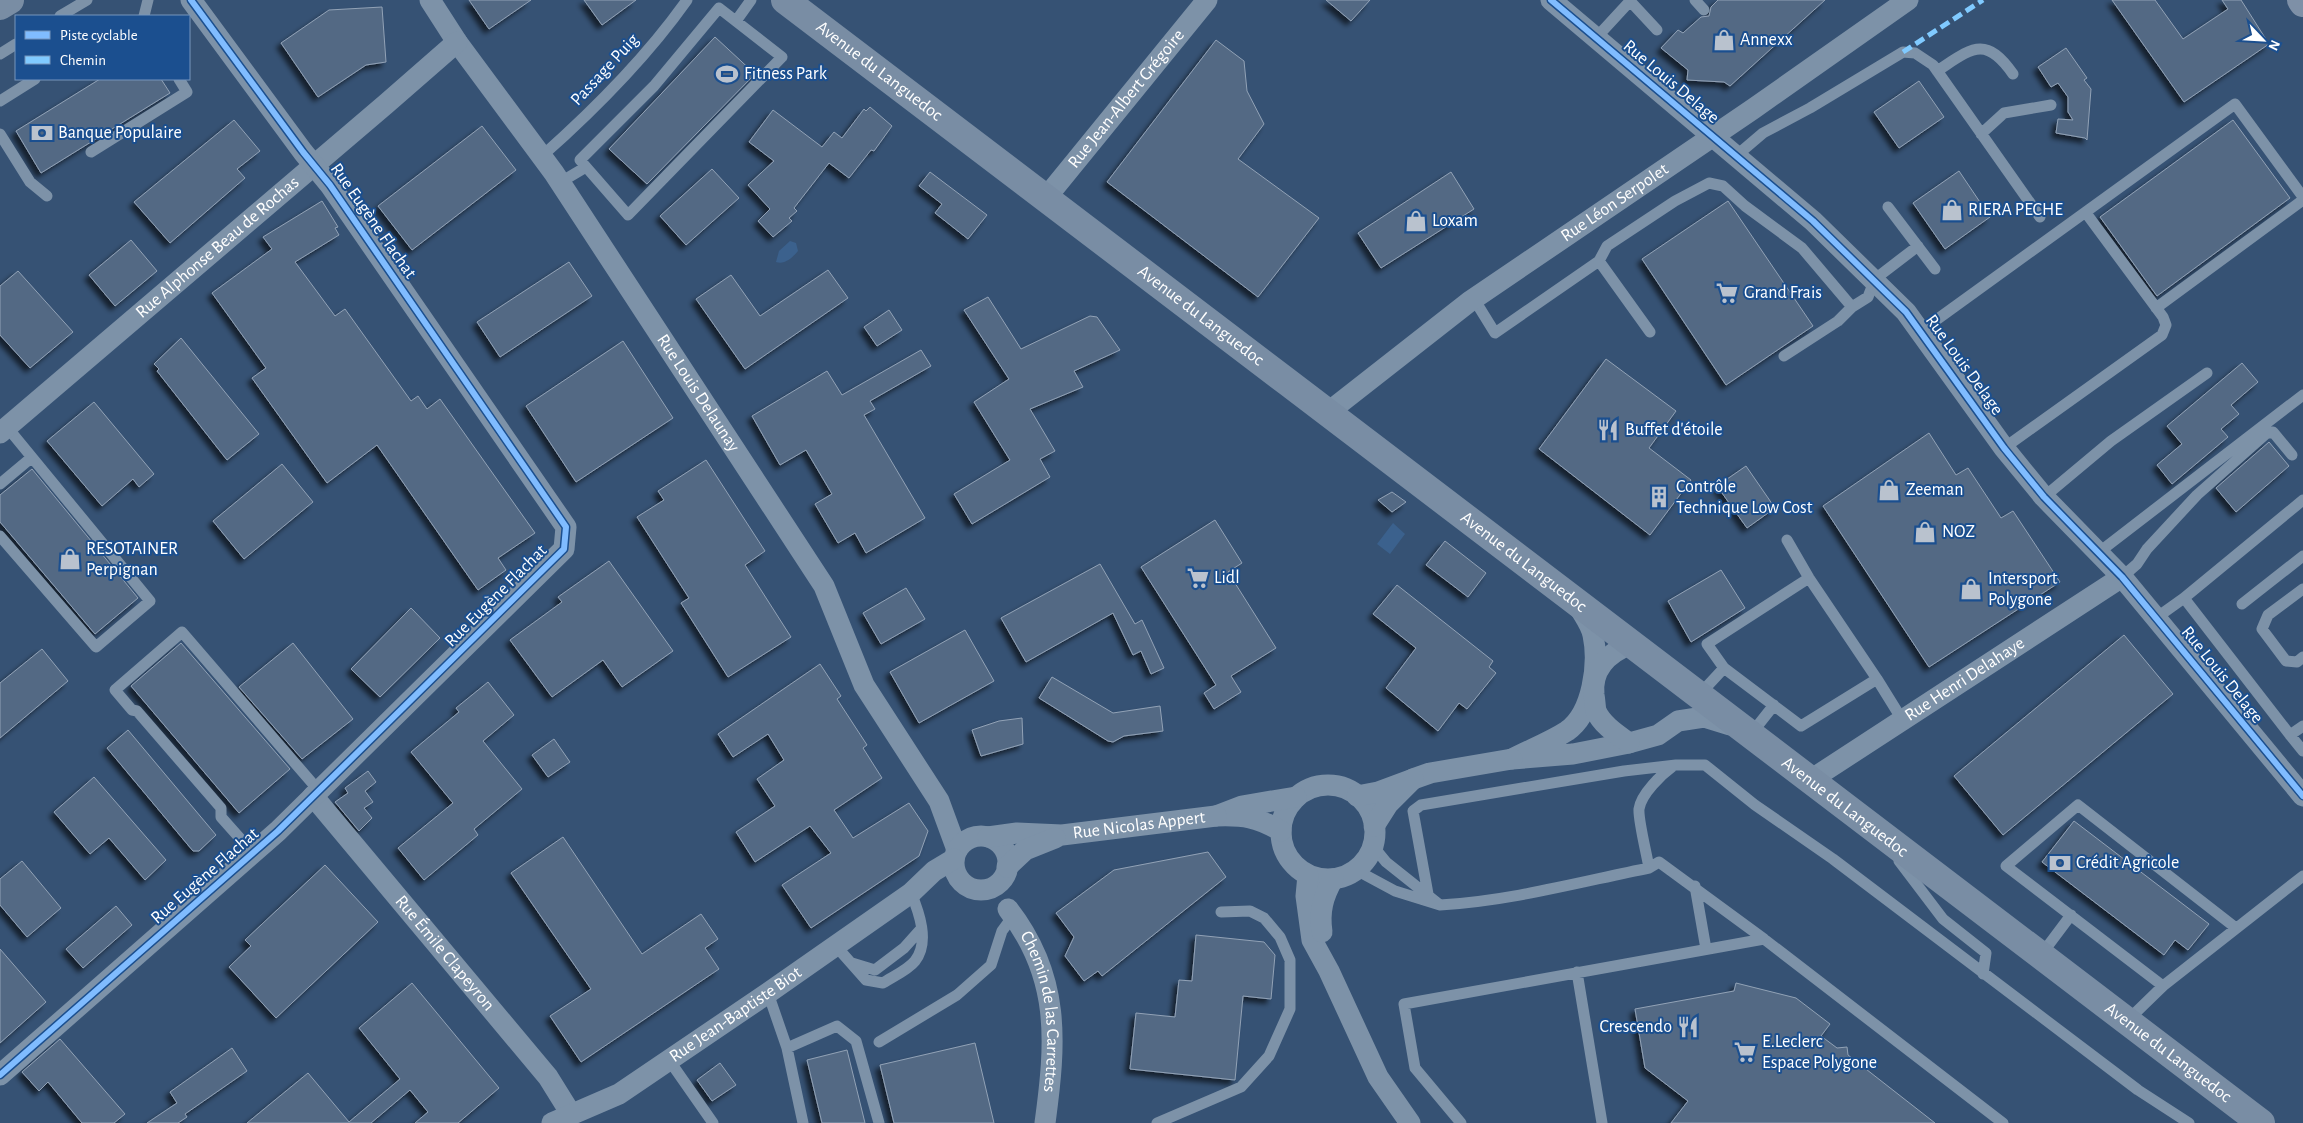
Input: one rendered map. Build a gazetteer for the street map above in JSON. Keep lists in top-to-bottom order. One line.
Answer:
{"streets":{"main road":["Avenue du Languedoc"],"street":["Rue Louis Delage","Rue Jean-Albert Grégoire","Rue Léon Serpolet","Rue Eugène Flachat","Rue Alphonse Beau de Rochas","Rue Louis Delaunay","Rue Henri Delahaye","Rue Nicolas Appert","Rue Émile Clapeyron","Chemin de las Carrettes","Rue Jean-Baptiste Biot"],"lane":["Passage Puig"]},"crossings":[["Passage Puig","Rue Louis Delaunay"],["Avenue du Languedoc","Rue Jean-Albert Grégoire"],["Avenue du Languedoc","Rue Léon Serpolet"],["Avenue du Languedoc","Rue Henri Delahaye"],["Rue Louis Delage","Rue Léon Serpolet"],["Rue Louis Delage","Rue Henri Delahaye"],["Rue Eugène Flachat","Rue Alphonse Beau de Rochas"],["Rue Eugène Flachat","Rue Émile Clapeyron"],["Rue Alphonse Beau de Rochas","Rue Louis Delaunay"],["Rue Louis Delaunay","Rue Nicolas Appert"],["Rue Louis Delaunay","Chemin de las Carrettes"],["Rue Louis Delaunay","Rue Jean-Baptiste Biot"],["Rue Nicolas Appert","Chemin de las Carrettes"],["Rue Nicolas Appert","Rue Jean-Baptiste Biot"],["Rue Émile Clapeyron","Rue Jean-Baptiste Biot"],["Chemin de las Carrettes","Rue Jean-Baptiste Biot"]],"places":{"shop":["Annexx","RIERA PECHE","Loxam","Zeeman","NOZ","RESOTAINER Perpignan","Intersport Polygone"],"sports":["Fitness Park"],"bank":["Banque Populaire","Crédit Agricole"],"supermarket":["Grand Frais","Lidl","E.Leclerc Espace Polygone"],"restaurant":["Buffet d'étoile","Crescendo"],"building":["Contrôle Technique Low Cost"]},"legend":["Piste cyclable","Chemin"],"north":"bottom right"}
